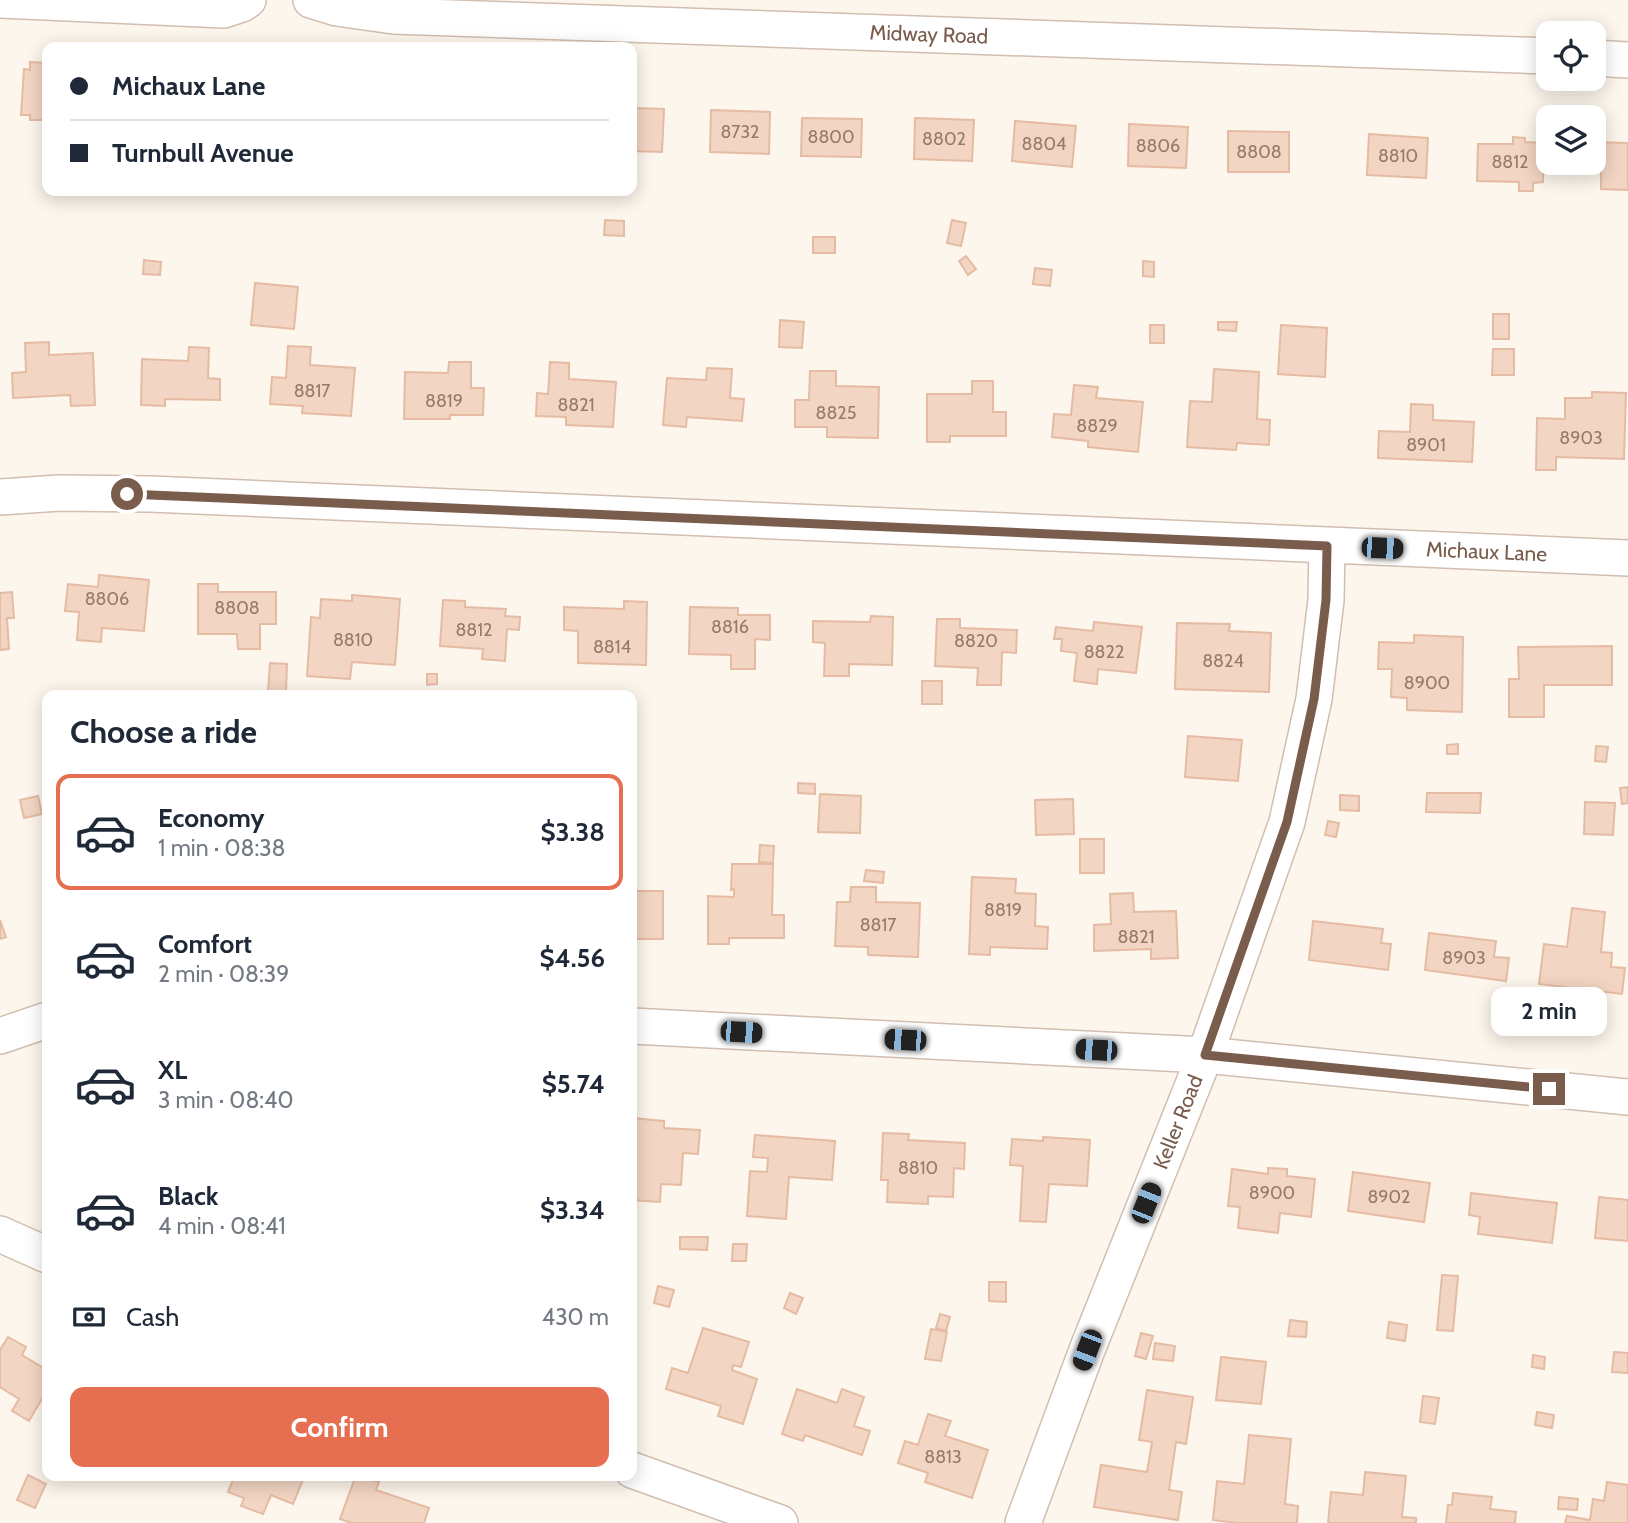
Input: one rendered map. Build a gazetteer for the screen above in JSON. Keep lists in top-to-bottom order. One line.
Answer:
{"streets":{"street":["Midway Road","Michaux Lane","Keller Road"]},"crossings":[["Michaux Lane","Keller Road"]],"house_numbers":["8732","8800","8802","8804","8806","8808","8810","8812","8817","8819","8821","8825","8829","8903","8901","8806","8808","8816","8812","8810","8820","8814","8822","8824","8900","8819","8817","8821","8903","8810","8900","8902","8813"],"page":{"banner":["Michaux Lane","Turnbull Avenue"],"heading":"Choose a ride","list":[{"name":"Economy","note":"1 min · 08:38","value":"$3.38"},{"name":"Comfort","note":"2 min · 08:39","value":"$4.56"},{"name":"XL","note":"3 min · 08:40","value":"$5.74"},{"name":"Black","note":"4 min · 08:41","value":"$3.34"}],"bubble":"2 min","pay":["Cash","430 m"],"buttons":"Confirm"}}
